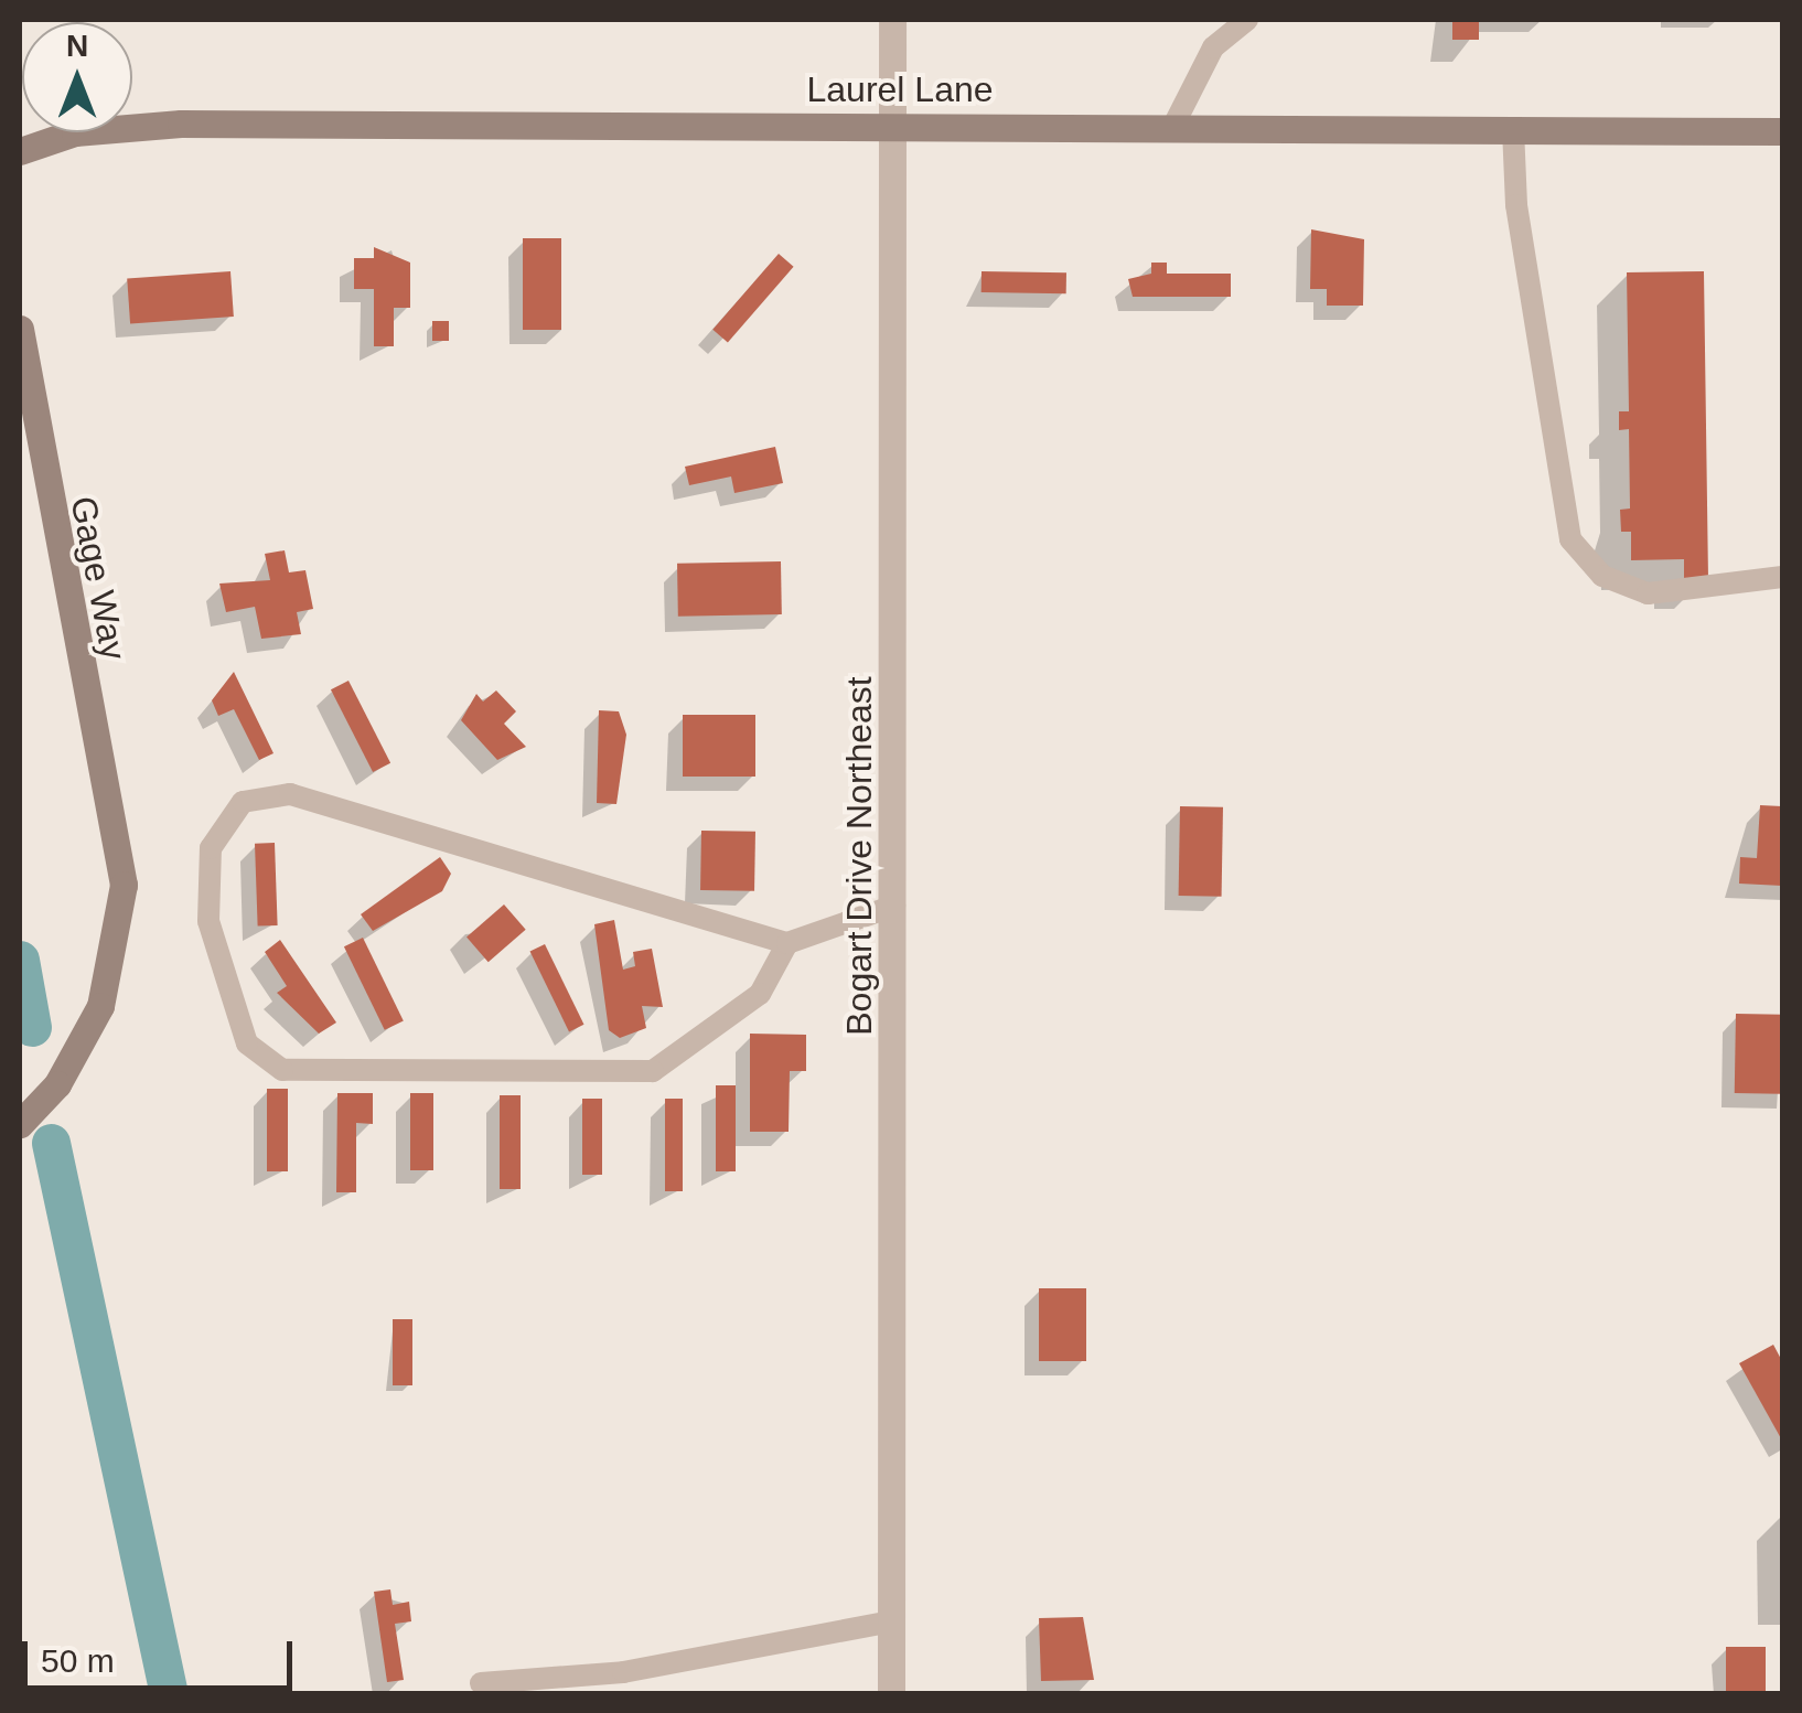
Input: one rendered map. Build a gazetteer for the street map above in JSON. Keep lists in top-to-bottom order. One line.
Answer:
{"streets":{"street":["Laurel Lane","Gage Way","Bogart Drive Northeast"]},"crossings":[["Laurel Lane","Bogart Drive Northeast"]],"scale_bar":"50 m","north":"top"}
